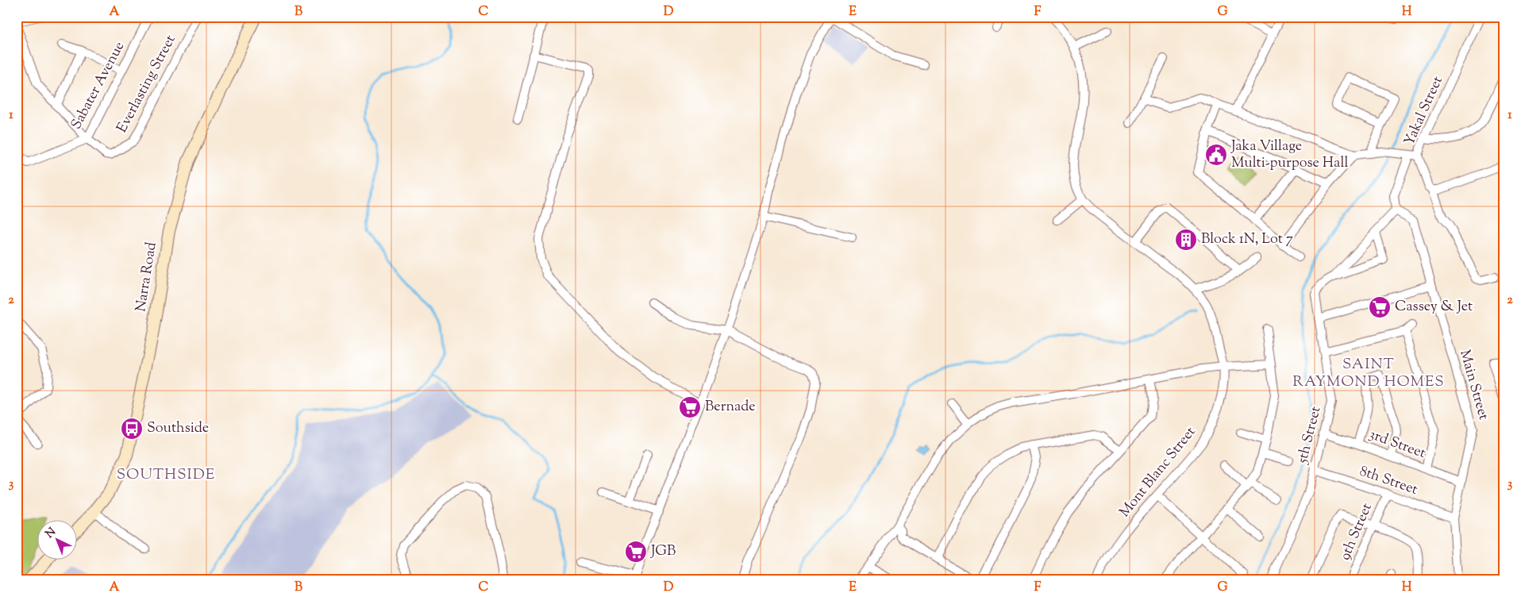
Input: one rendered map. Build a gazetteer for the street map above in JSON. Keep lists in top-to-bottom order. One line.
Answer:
{"streets":{"street":["Everlasting Street","Sabater Avenue","Yakal Street","Narra Road","Main Street","5th Street","3rd Street","Mont Blanc Street","8th Street","9th Street"]},"crossings":[["Everlasting Street","Sabater Avenue"],["Main Street","3rd Street"],["Main Street","8th Street"],["5th Street","3rd Street"],["5th Street","8th Street"],["8th Street","9th Street"]],"districts":["SAINT RAYMOND HOMES","SOUTHSIDE"],"places":{"public building":["Jaka Village Multi-purpose Hall"],"building":["Block 1N, Lot 7"],"supermarket":["Cassey & Jet","Bernade","JGB"],"bus stop":["Southside"]},"north":"top left","grid":{"columns":["A","B","C","D","E","F","G","H"],"rows":["1","2","3"]}}
